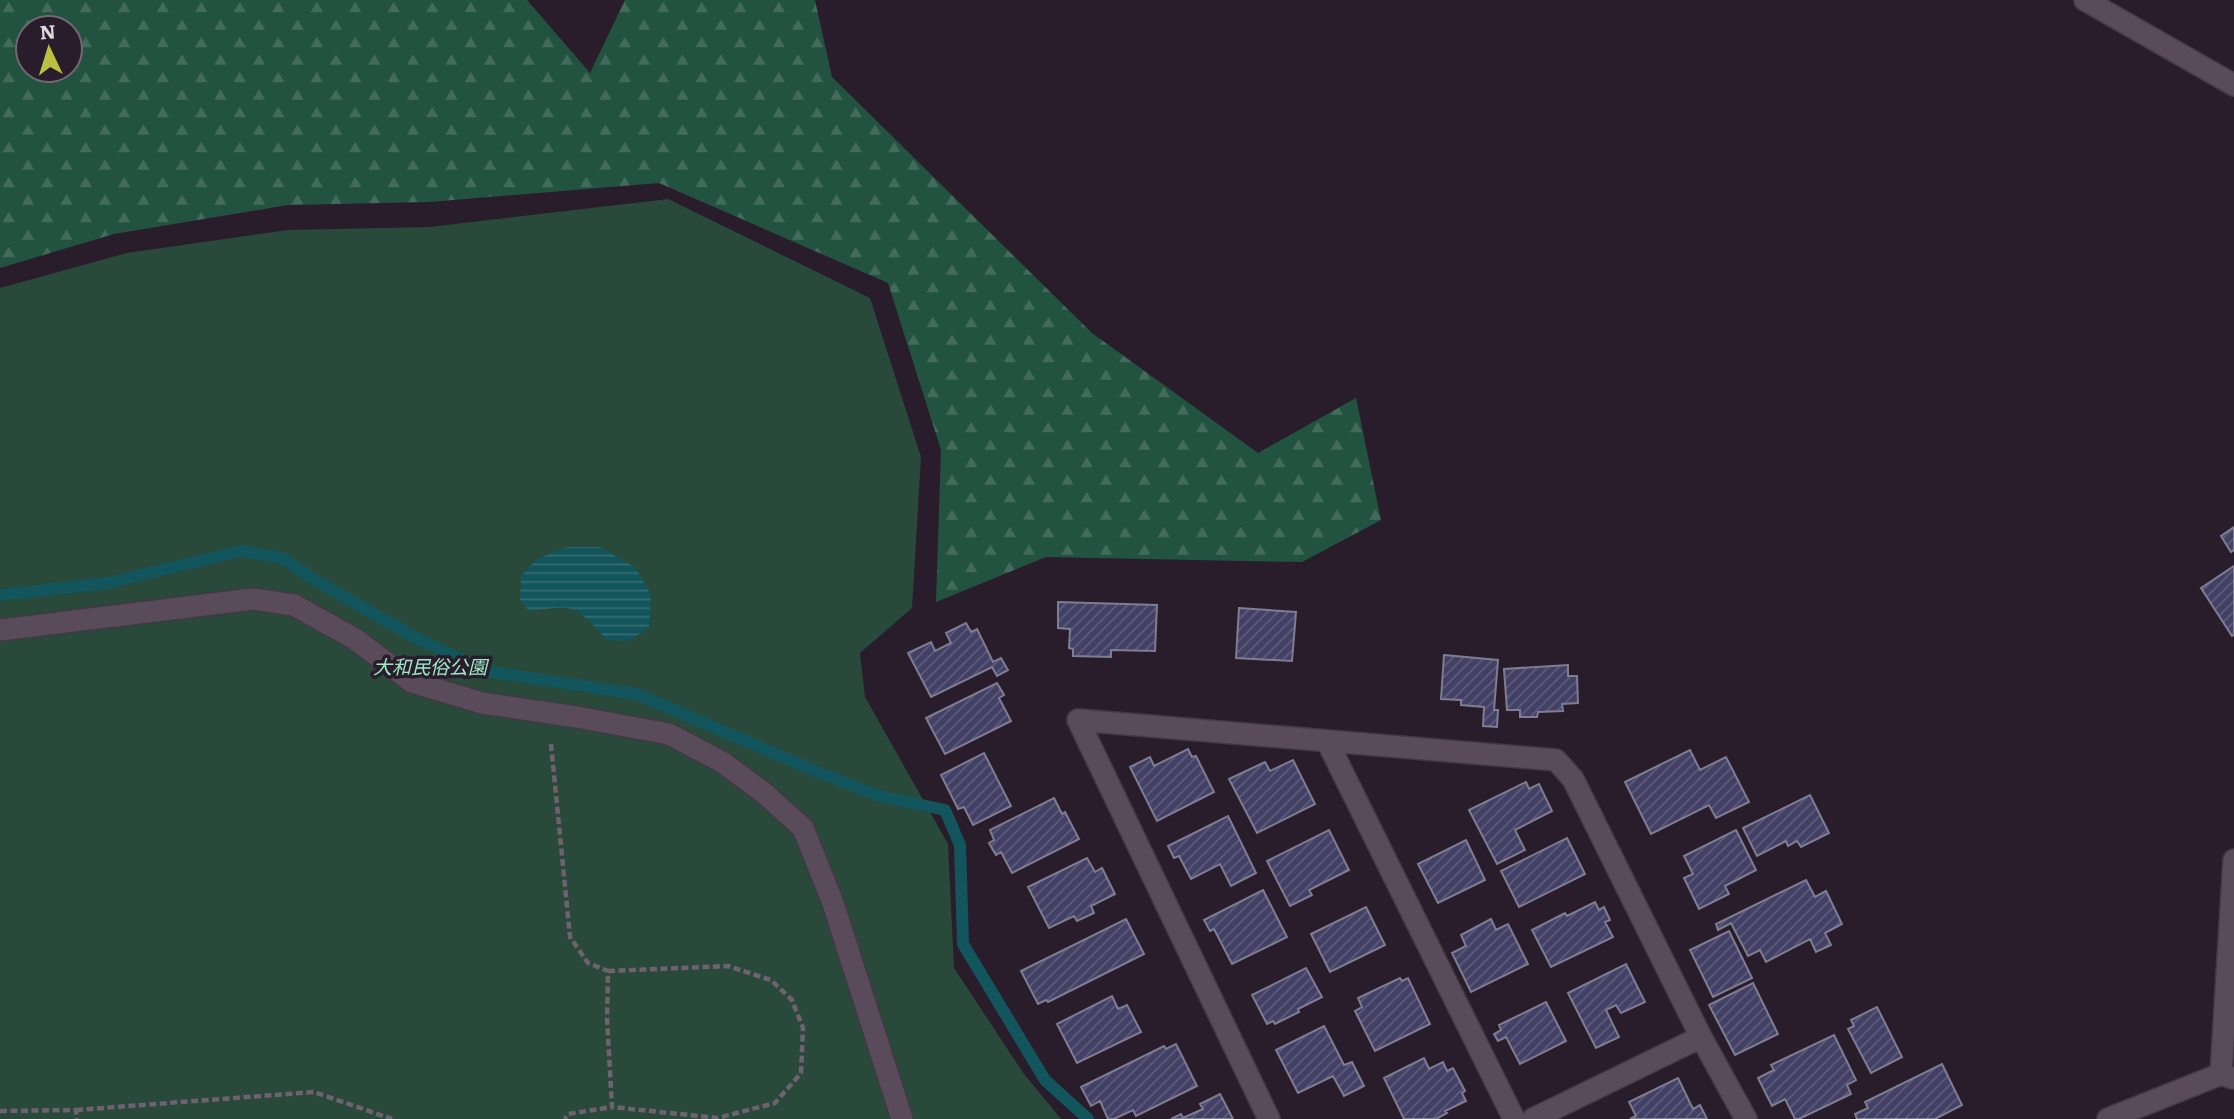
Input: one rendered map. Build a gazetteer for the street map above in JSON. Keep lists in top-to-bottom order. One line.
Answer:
{"parks":["大和民俗公園"],"north":"top"}
